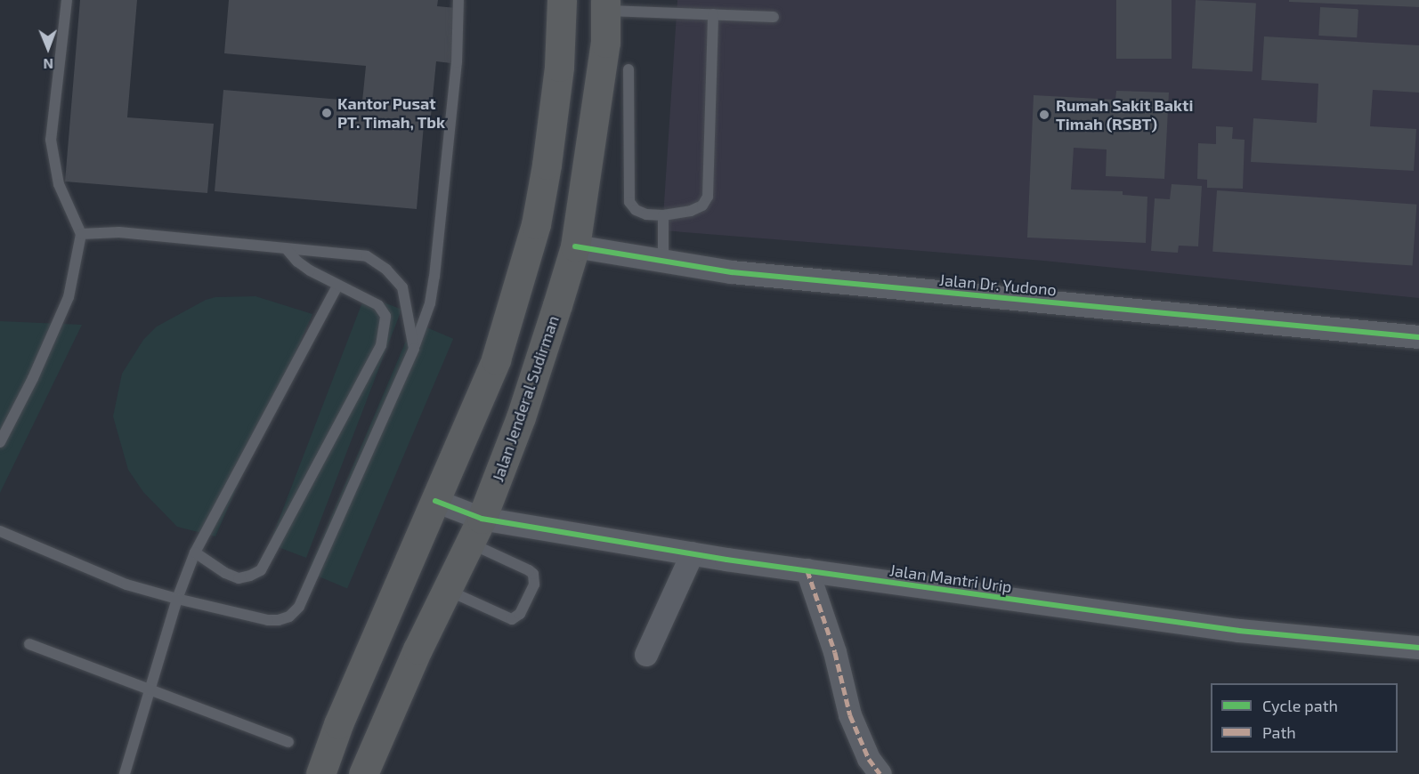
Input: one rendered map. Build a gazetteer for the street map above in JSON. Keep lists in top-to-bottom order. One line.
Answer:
{"streets":{"highway":["Jalan Jenderal Sudirman"],"street":["Jalan Dr. Yudono","Jalan Mantri Urip"]},"crossings":[["Jalan Dr. Yudono","Jalan Jenderal Sudirman"],["Jalan Jenderal Sudirman","Jalan Mantri Urip"]],"places":["Kantor Pusat PT. Timah, Tbk","Rumah Sakit Bakti Timah (RSBT)"],"legend":["Cycle path","Path"],"north":"bottom"}
